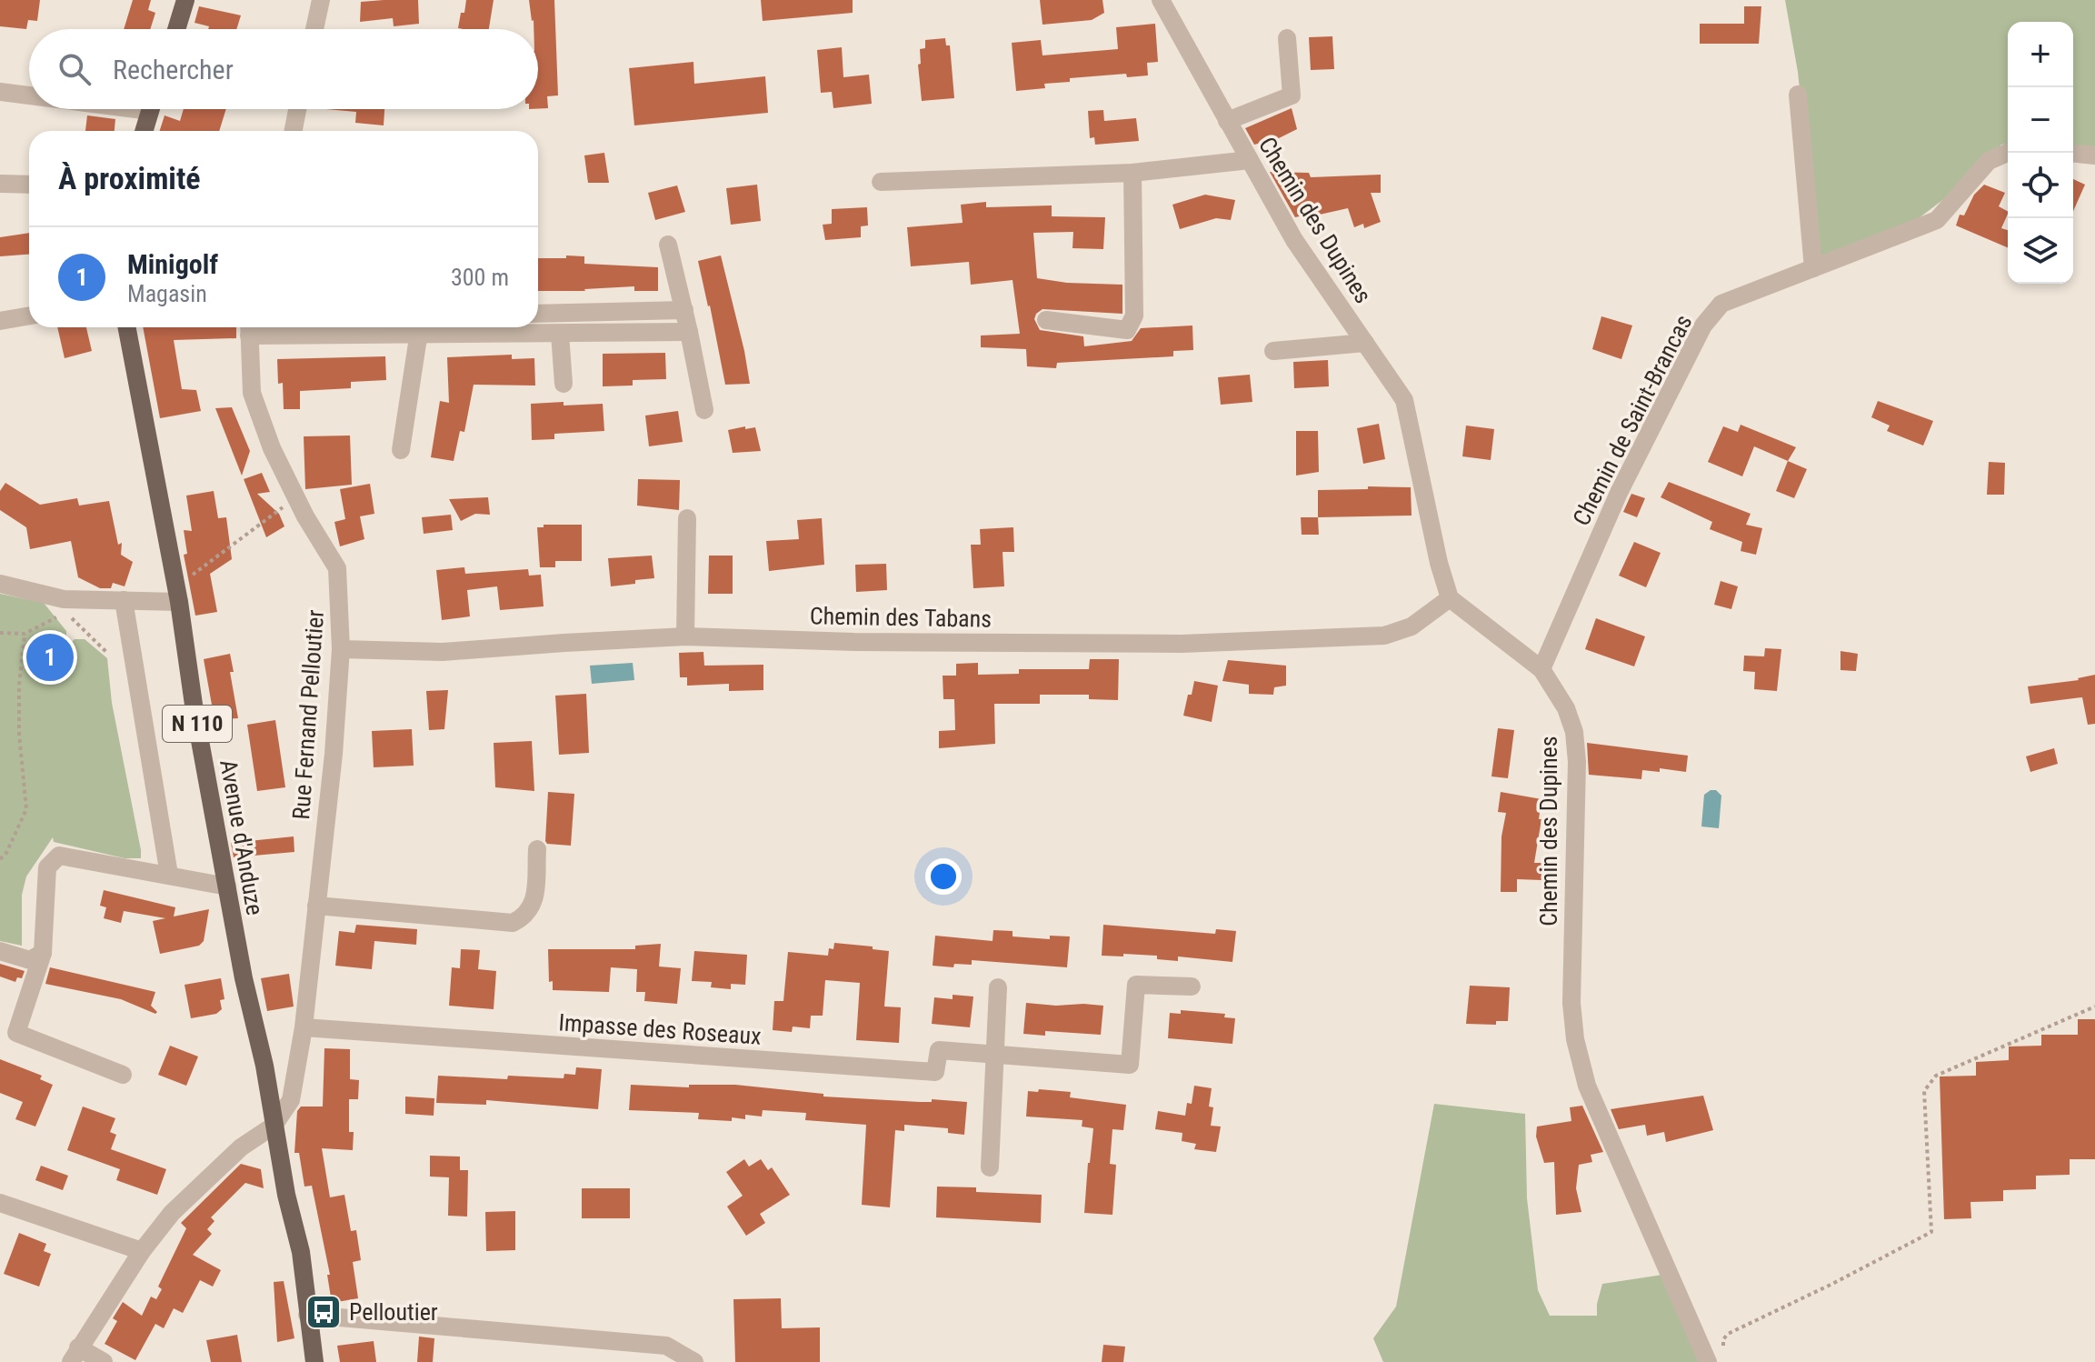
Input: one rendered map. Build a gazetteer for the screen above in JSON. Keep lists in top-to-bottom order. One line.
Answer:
{"streets":{"main road":["N 110","Avenue d'Anduze"],"street":["Chemin des Dupines","Chemin de Saint-Brancas","Chemin des Tabans","Rue Fernand Pelloutier","Impasse des Roseaux"]},"crossings":[["Chemin des Dupines","Chemin de Saint-Brancas"],["Chemin des Dupines","Chemin des Tabans"],["Chemin des Tabans","Rue Fernand Pelloutier"],["Rue Fernand Pelloutier","Avenue d'Anduze"],["Rue Fernand Pelloutier","Impasse des Roseaux"]],"places":{"bus stop":["Pelloutier"]},"page":{"map_buttons":["+","−"],"search":"Rechercher","heading":"À proximité","list":[{"mark":"1","name":"Minigolf","note":"Magasin","value":"300 m"}],"pins":"1"}}
